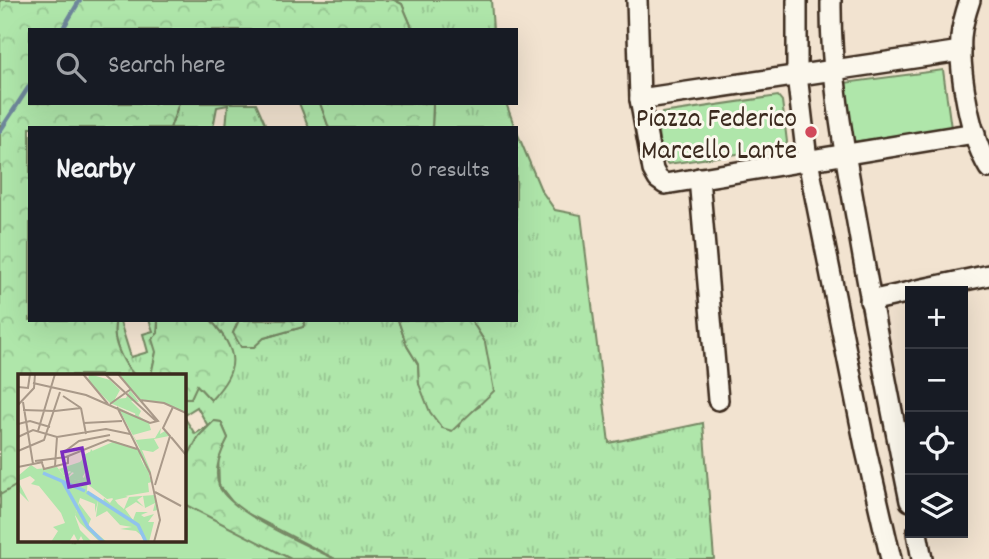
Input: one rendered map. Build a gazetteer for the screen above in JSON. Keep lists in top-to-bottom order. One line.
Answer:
{"places":["Piazza Federico Marcello Lante"],"page":{"search":"Search here","heading":["Nearby","0 results"],"map_buttons":["+","−"]}}
